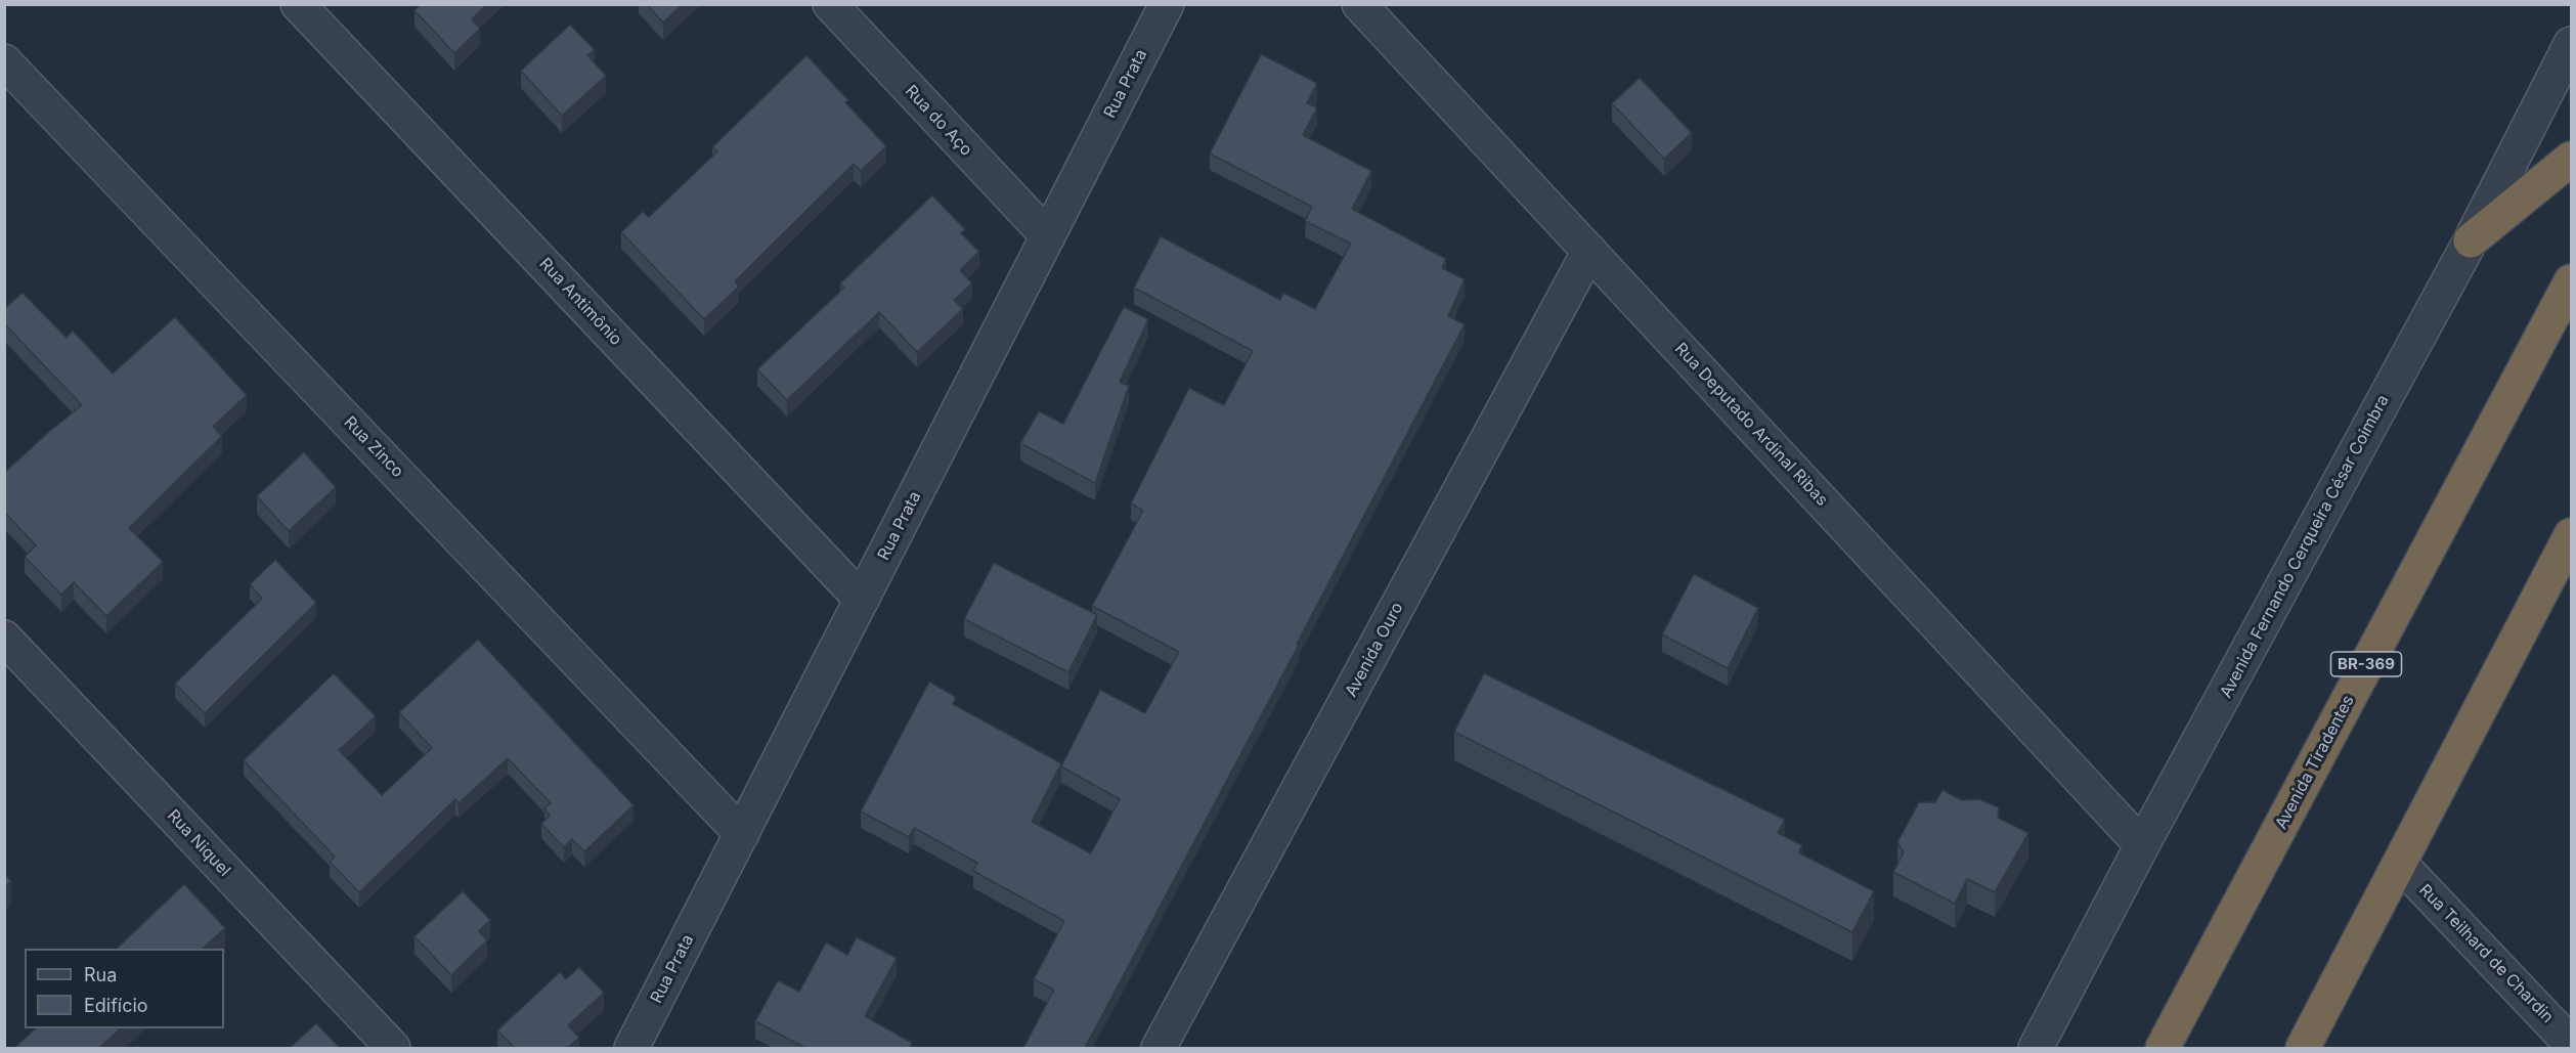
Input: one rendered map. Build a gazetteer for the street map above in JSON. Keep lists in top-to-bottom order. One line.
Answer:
{"streets":{"highway":["BR-369","Avenida Tiradentes"],"street":["Rua Prata","Rua do Aço","Rua Antimônio","Rua Deputado Ardinal Ribas","Rua Zinco","Avenida Fernando Cerqueira César Coimbra","Avenida Ouro","Rua Niquel","Rua Teilhard de Chardin"]},"crossings":[["Rua Prata","Rua do Aço"],["Rua Prata","Rua Antimônio"],["Rua Prata","Rua Zinco"],["Rua Deputado Ardinal Ribas","Avenida Fernando Cerqueira César Coimbra"],["Rua Deputado Ardinal Ribas","Avenida Ouro"]],"legend":["Rua","Edifício"]}
